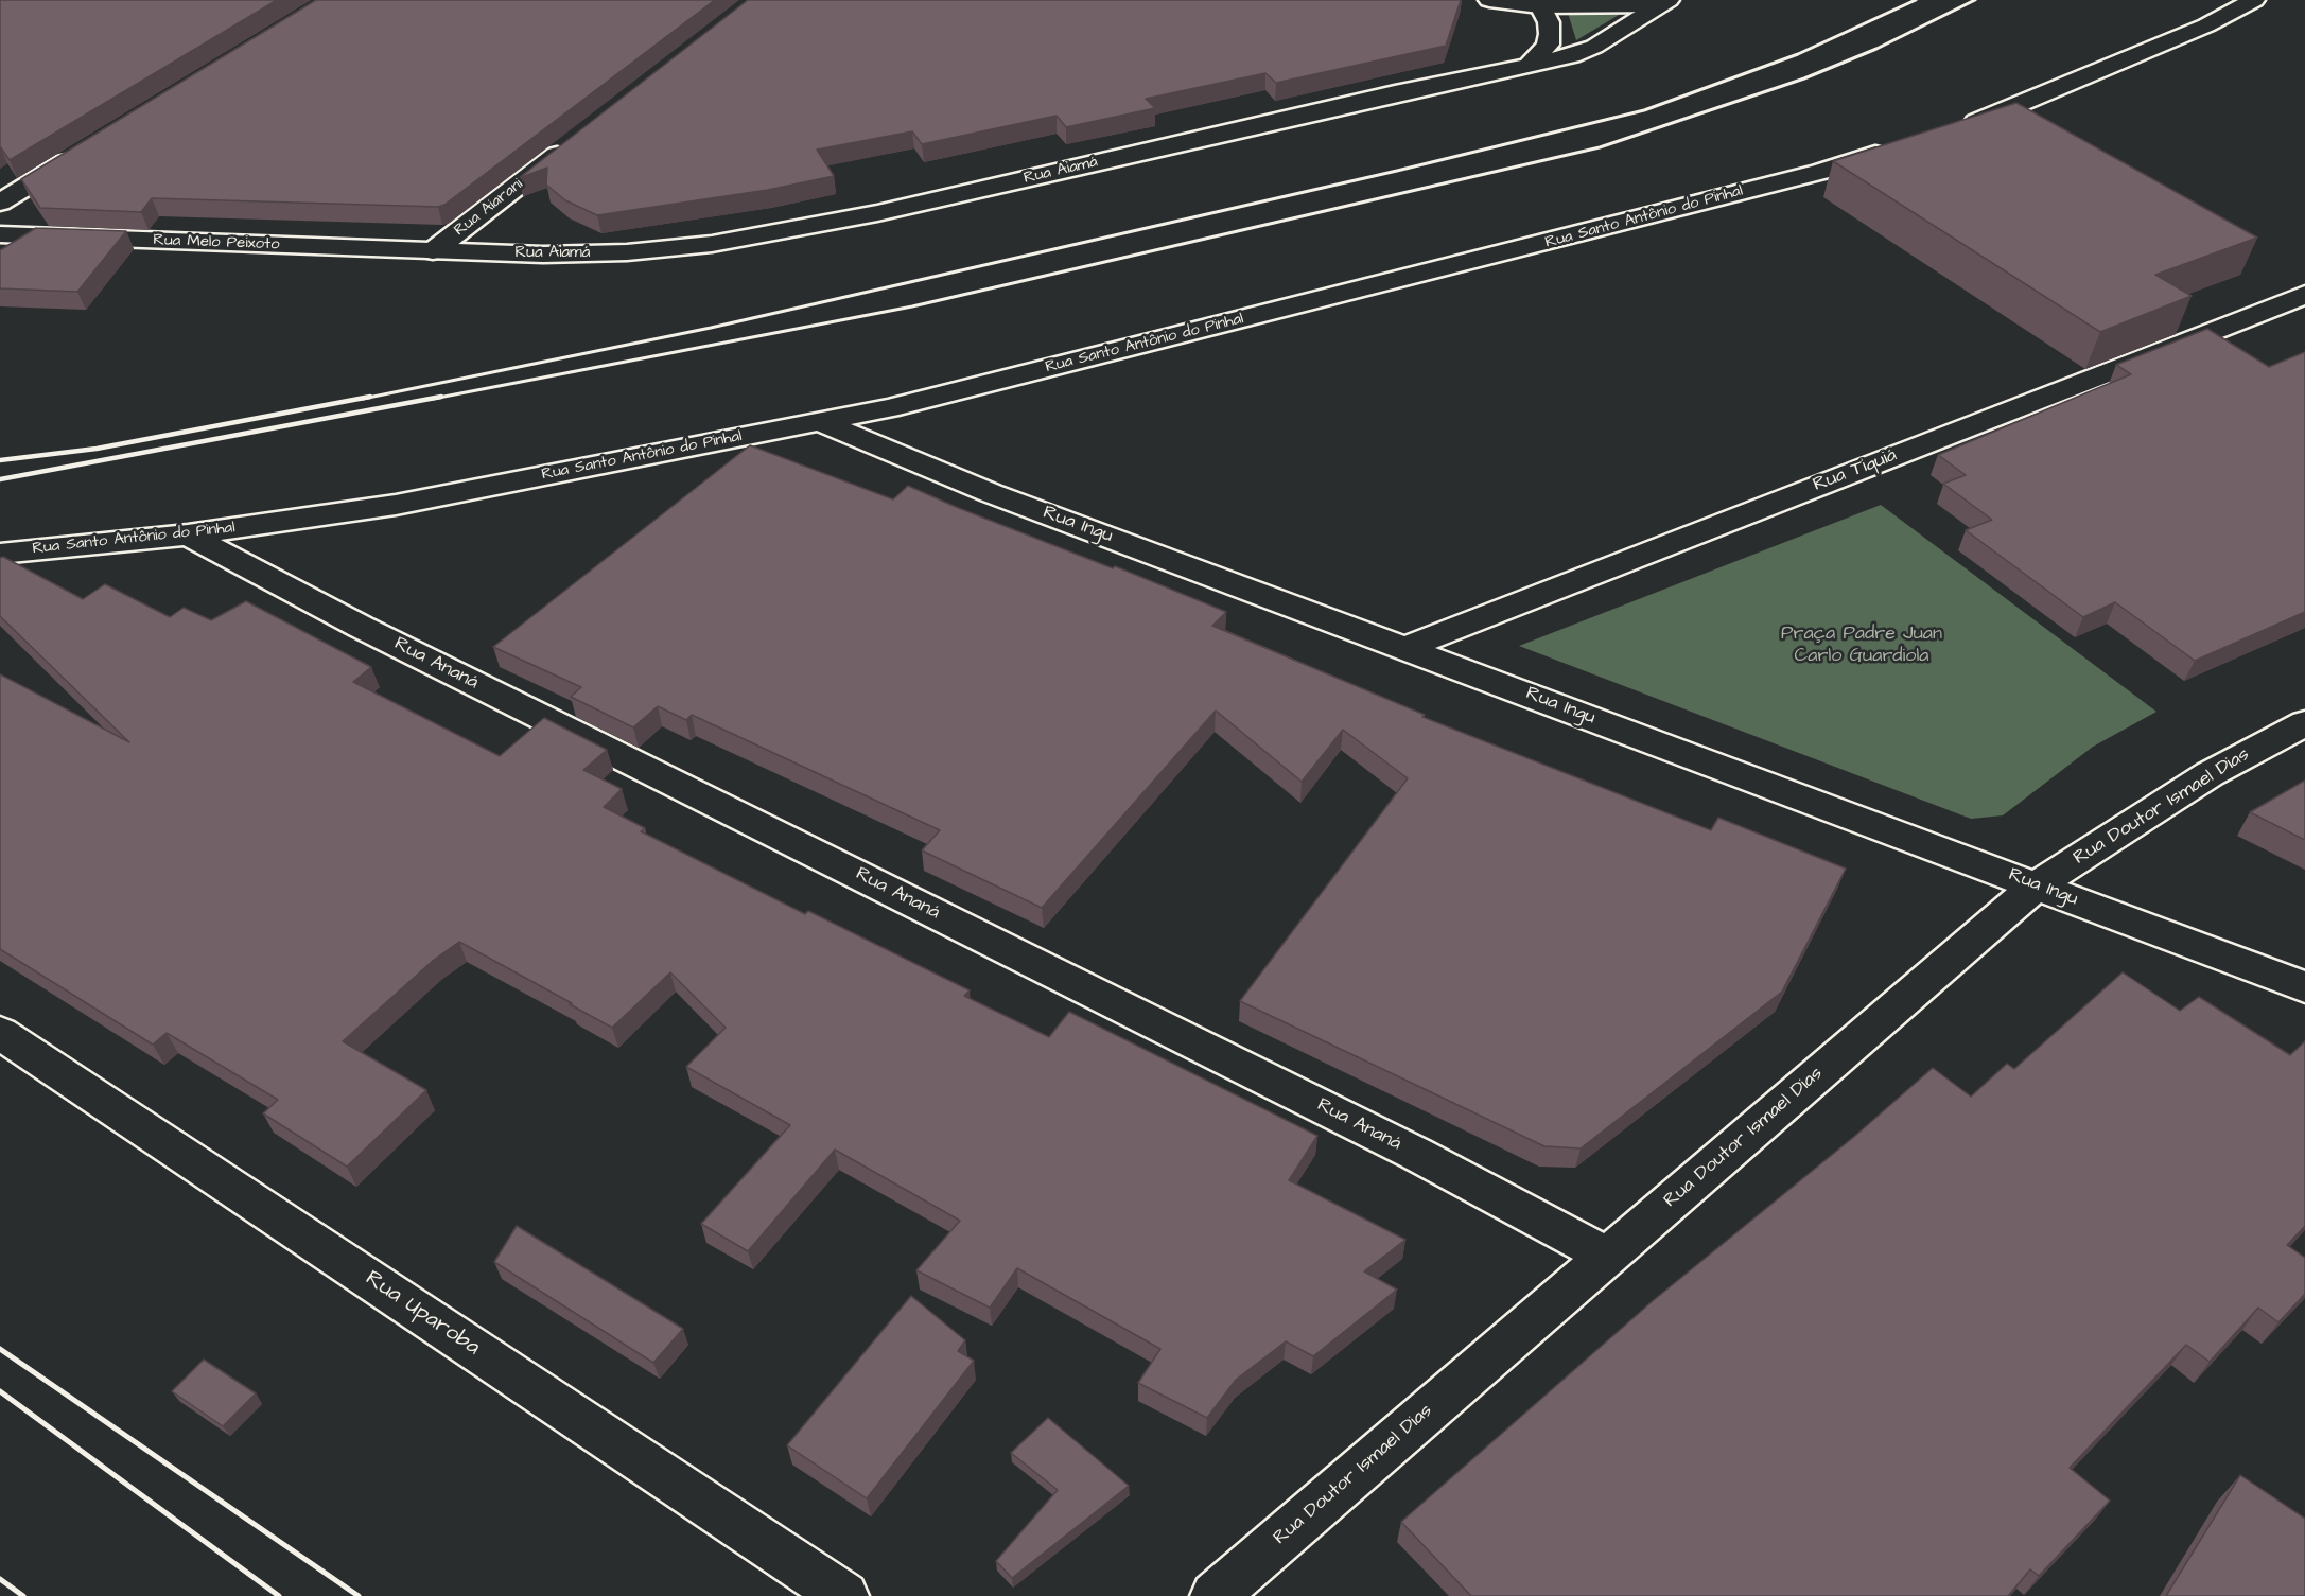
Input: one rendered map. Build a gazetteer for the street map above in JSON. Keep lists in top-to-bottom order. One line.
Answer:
{"streets":{"street":["Rua Aiamá","Rua Aiarani","Rua Santo Antônio do Pinhal","Rua Melo Peixoto","Rua Tiquiá","Rua Ingu","Rua Ananá","Rua Doutor Ismael Dias","Rua Uparoba"]},"crossings":[["Rua Aiamá","Rua Aiarani"],["Rua Aiamá","Rua Melo Peixoto"],["Rua Aiarani","Rua Melo Peixoto"],["Rua Santo Antônio do Pinhal","Rua Ingu"],["Rua Santo Antônio do Pinhal","Rua Ananá"],["Rua Tiquiá","Rua Ingu"],["Rua Ingu","Rua Doutor Ismael Dias"],["Rua Ananá","Rua Doutor Ismael Dias"]],"parks":["Praça Padre Juan Carlo Guardiola"]}
